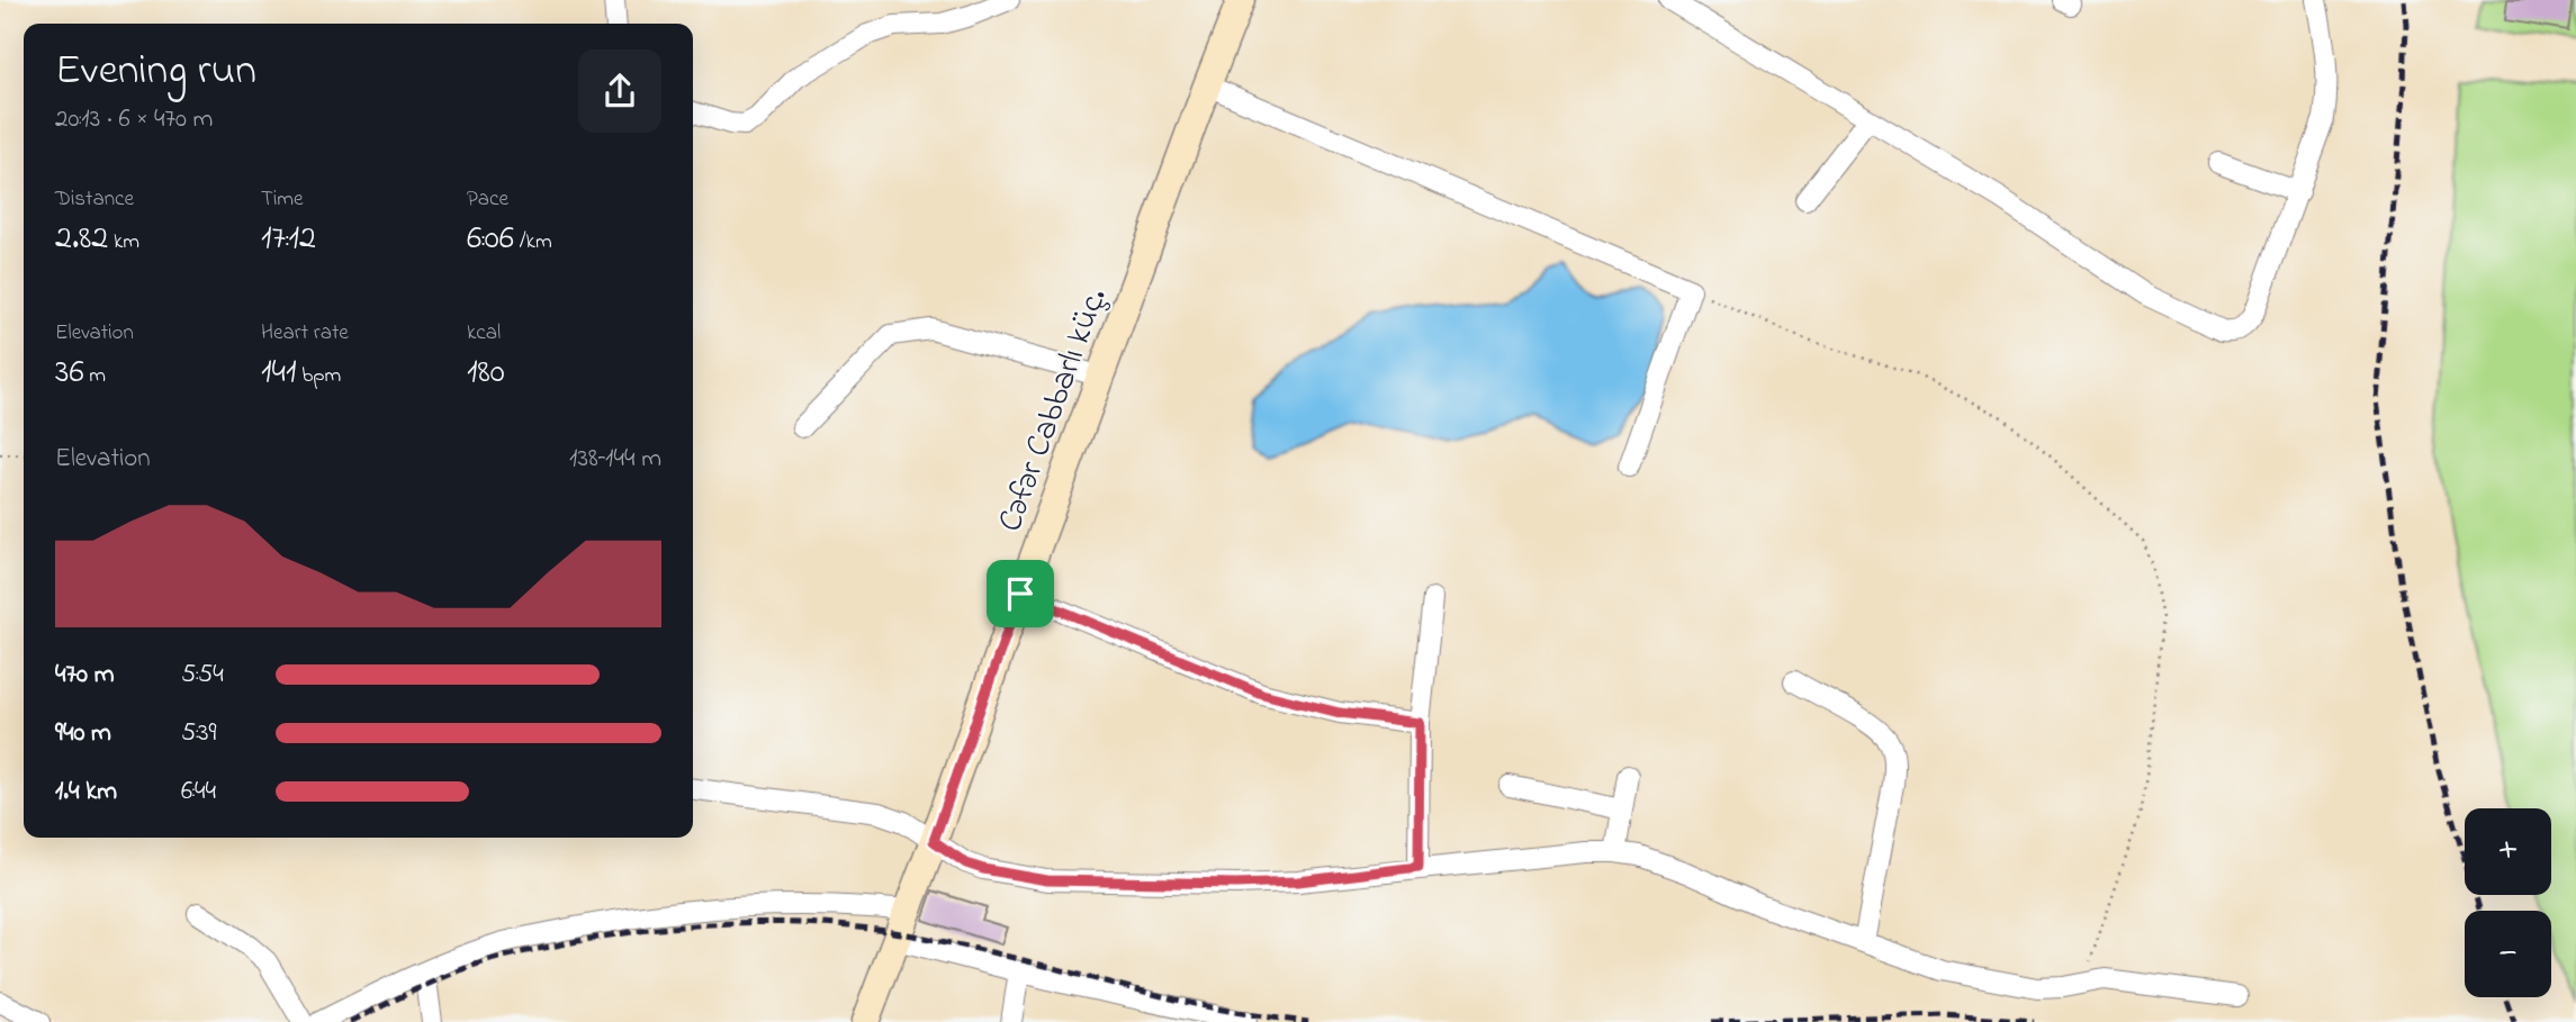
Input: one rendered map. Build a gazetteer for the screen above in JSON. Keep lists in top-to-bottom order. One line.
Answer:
{"streets":{"street":["Cəfər Cabbarlı küç."]},"page":{"heading":["Evening run","20:13 · 6 × 470 m"],"stats":[["Distance","2.82 km"],["Time","17:12"],["Pace","6:06 /km"],["Elevation","36 m"],["Heart rate","141 bpm"],["kcal","180"]],"chart":["Elevation","138–144 m"],"list":[{"name":"470 m","note":"5:54"},{"name":"940 m","note":"5:39"},{"name":"1.4 km","note":"6:44"}],"map_buttons":["+","−"]}}
